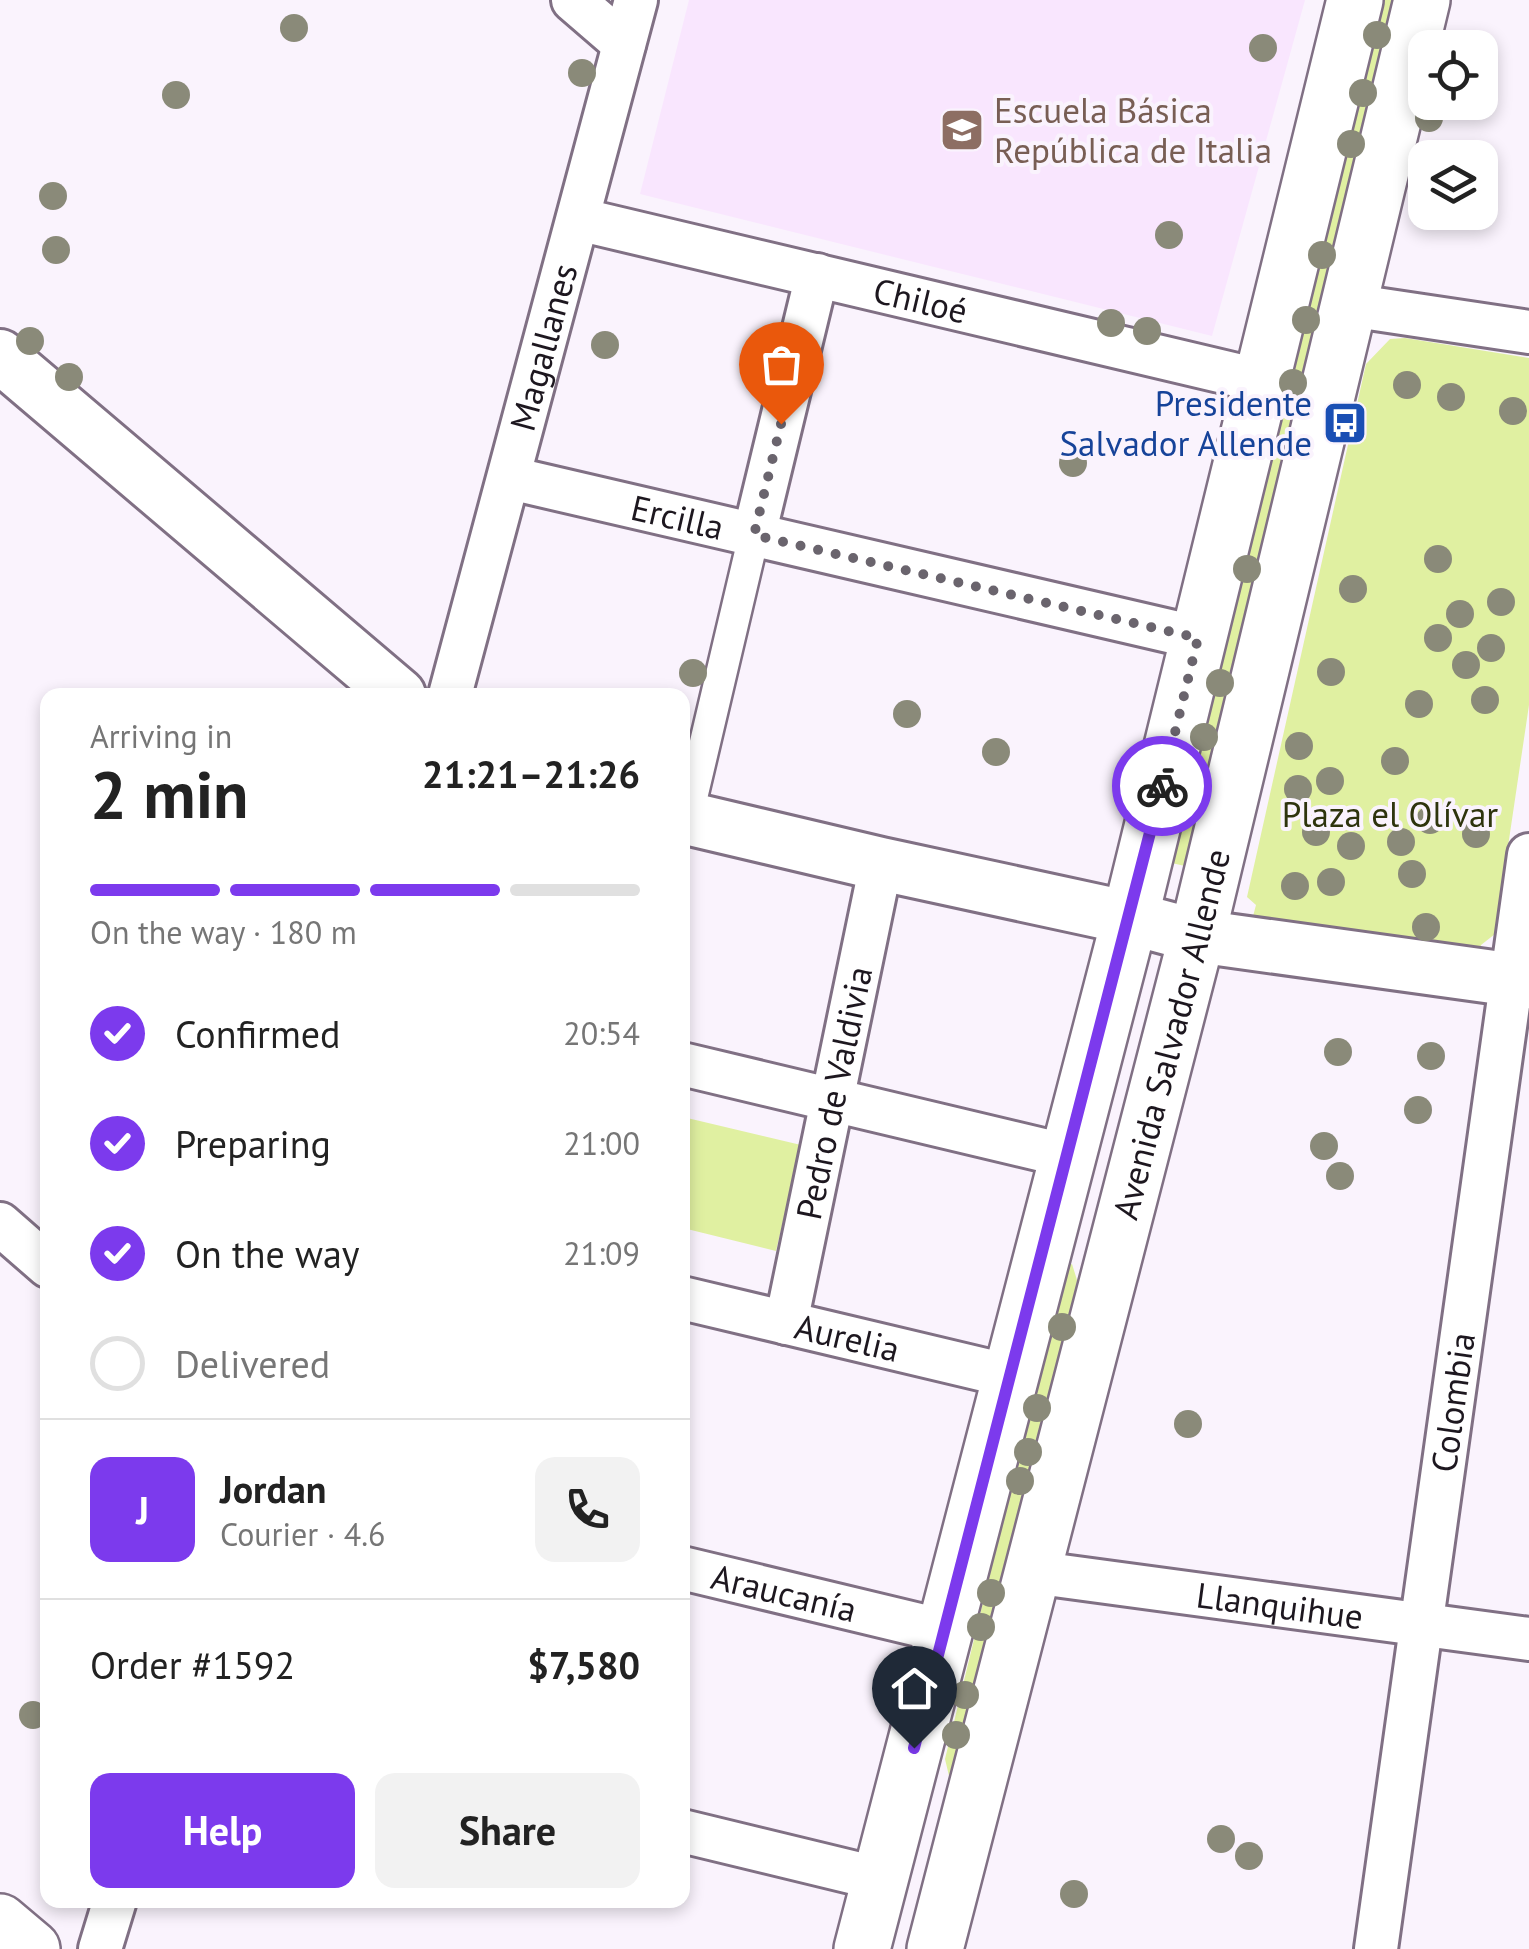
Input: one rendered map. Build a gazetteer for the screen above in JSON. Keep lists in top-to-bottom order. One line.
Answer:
{"streets":{"main road":["Avenida Salvador Allende"],"street":["Chiloé","Magallanes","Ercilla","Pedro de Valdivia","Aurelia","Colombia","Araucanía","Llanquihue"]},"crossings":[["Chiloé","Magallanes"],["Chiloé","Avenida Salvador Allende"],["Magallanes","Ercilla"],["Ercilla","Avenida Salvador Allende"],["Avenida Salvador Allende","Aurelia"],["Avenida Salvador Allende","Araucanía"],["Avenida Salvador Allende","Llanquihue"],["Pedro de Valdivia","Aurelia"],["Colombia","Llanquihue"]],"parks":["Plaza el Olívar"],"places":{"school or university":["Escuela Básica República de Italia"],"bus stop":["Presidente Salvador Allende"]},"page":{"heading":["2 min","Arriving in","21:21–21:26"],"panel":["Jordan","Courier · 4.6","Order #1592","$7,580"],"bar":"On the way · 180 m","list":[["Confirmed","20:54"],["Preparing","21:00"],["On the way","21:09"],"Delivered"],"round":"J","buttons":["Help","Share"]}}
